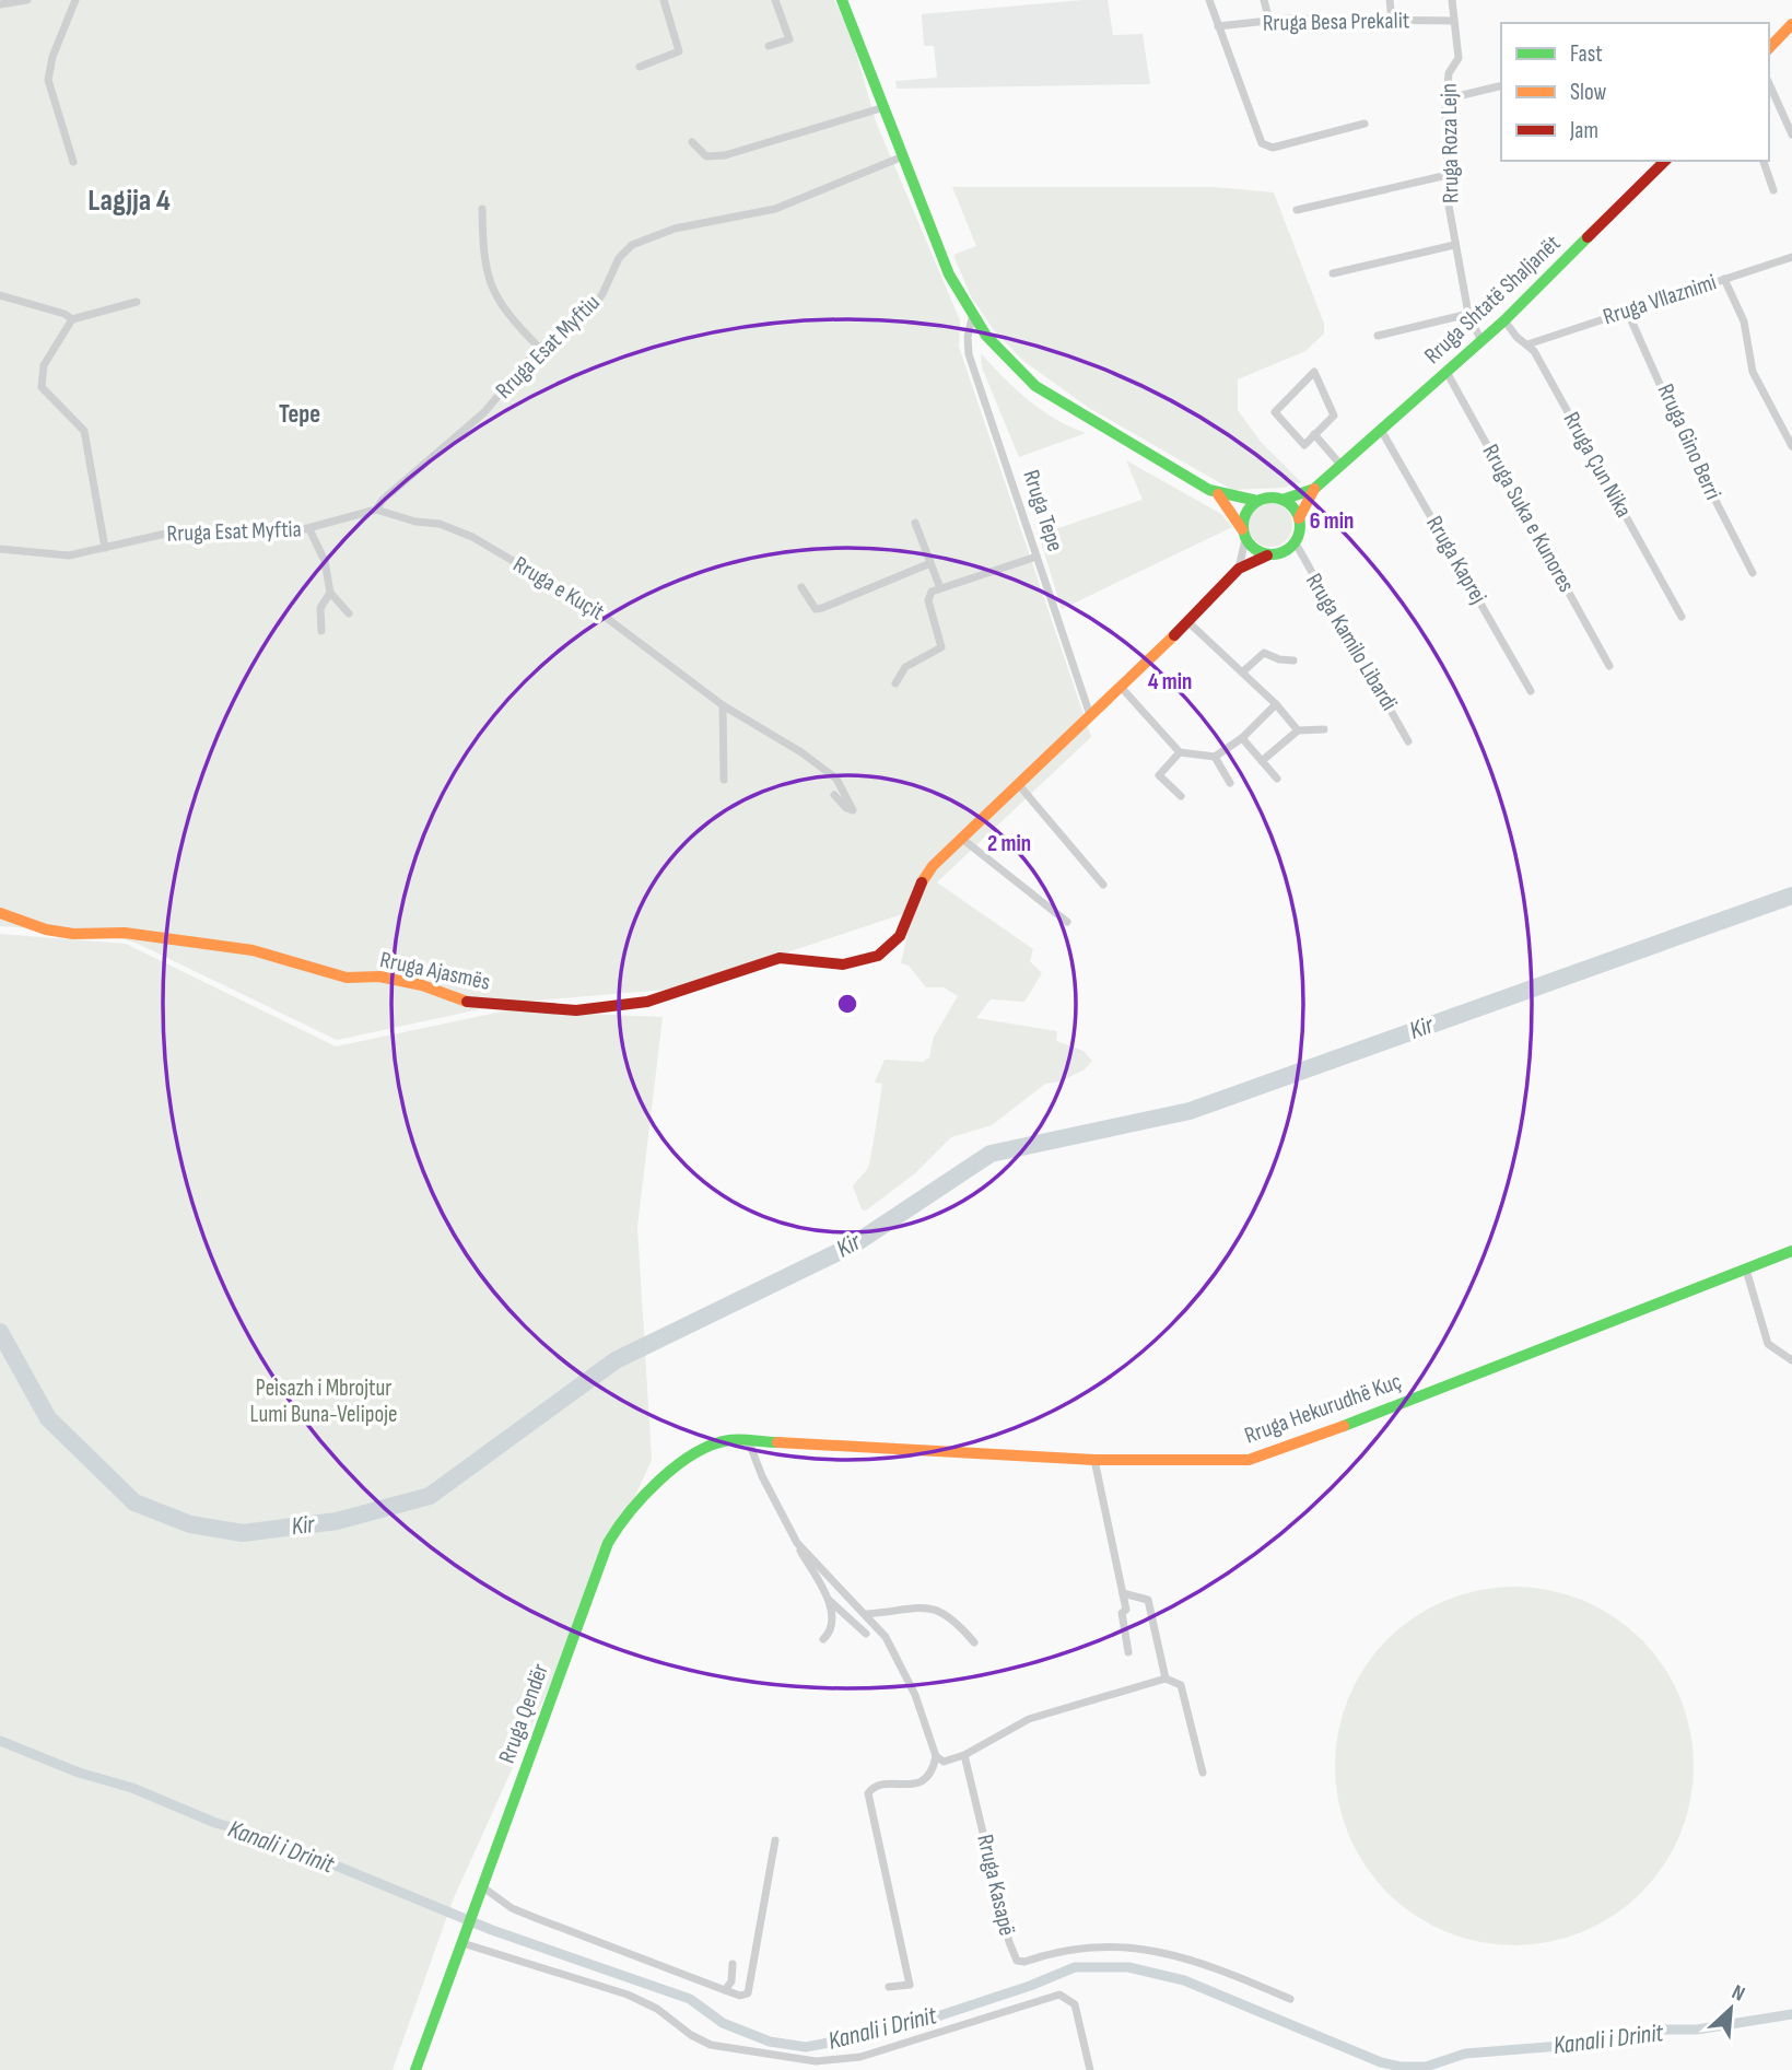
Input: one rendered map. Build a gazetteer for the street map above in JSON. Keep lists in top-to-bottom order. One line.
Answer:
{"streets":{"street":["Rruga Besa Prekalit","Rruga Roza Lejn","Rruga Shtatë Shaljanët","Rruga Vllaznimi","Rruga Esat Myftiu","Rruga Gino Berri","Rruga Çun Nika","Rruga Tepe","Rruga Suka e Kunores","Rruga Esat Myftia","Rruga Kaprej","Rruga e Kuçit","Rruga Kamilo Libardi","Rruga Ajasmës","Rruga Hekurudhë Kuç","Rruga Qendër","Rruga Kasapë"]},"crossings":[["Rruga Besa Prekalit","Rruga Roza Lejn"],["Rruga Roza Lejn","Rruga Shtatë Shaljanët"],["Rruga Shtatë Shaljanët","Rruga Çun Nika"],["Rruga Shtatë Shaljanët","Rruga Suka e Kunores"],["Rruga Shtatë Shaljanët","Rruga Kaprej"],["Rruga Shtatë Shaljanët","Rruga Kamilo Libardi"],["Rruga Vllaznimi","Rruga Gino Berri"],["Rruga Vllaznimi","Rruga Çun Nika"],["Rruga Esat Myftiu","Rruga Esat Myftia"],["Rruga Esat Myftiu","Rruga e Kuçit"],["Rruga Esat Myftia","Rruga e Kuçit"],["Rruga Hekurudhë Kuç","Rruga Qendër"]],"districts":["Lagjja 4","Tepe"],"water":["Kir","Kanali i Drinit"],"parks":["Peisazh i Mbrojtur Lumi Buna-Velipoje"],"legend":["Fast","Slow","Jam"],"north":"top right","rings":["6 min","4 min","2 min"]}
